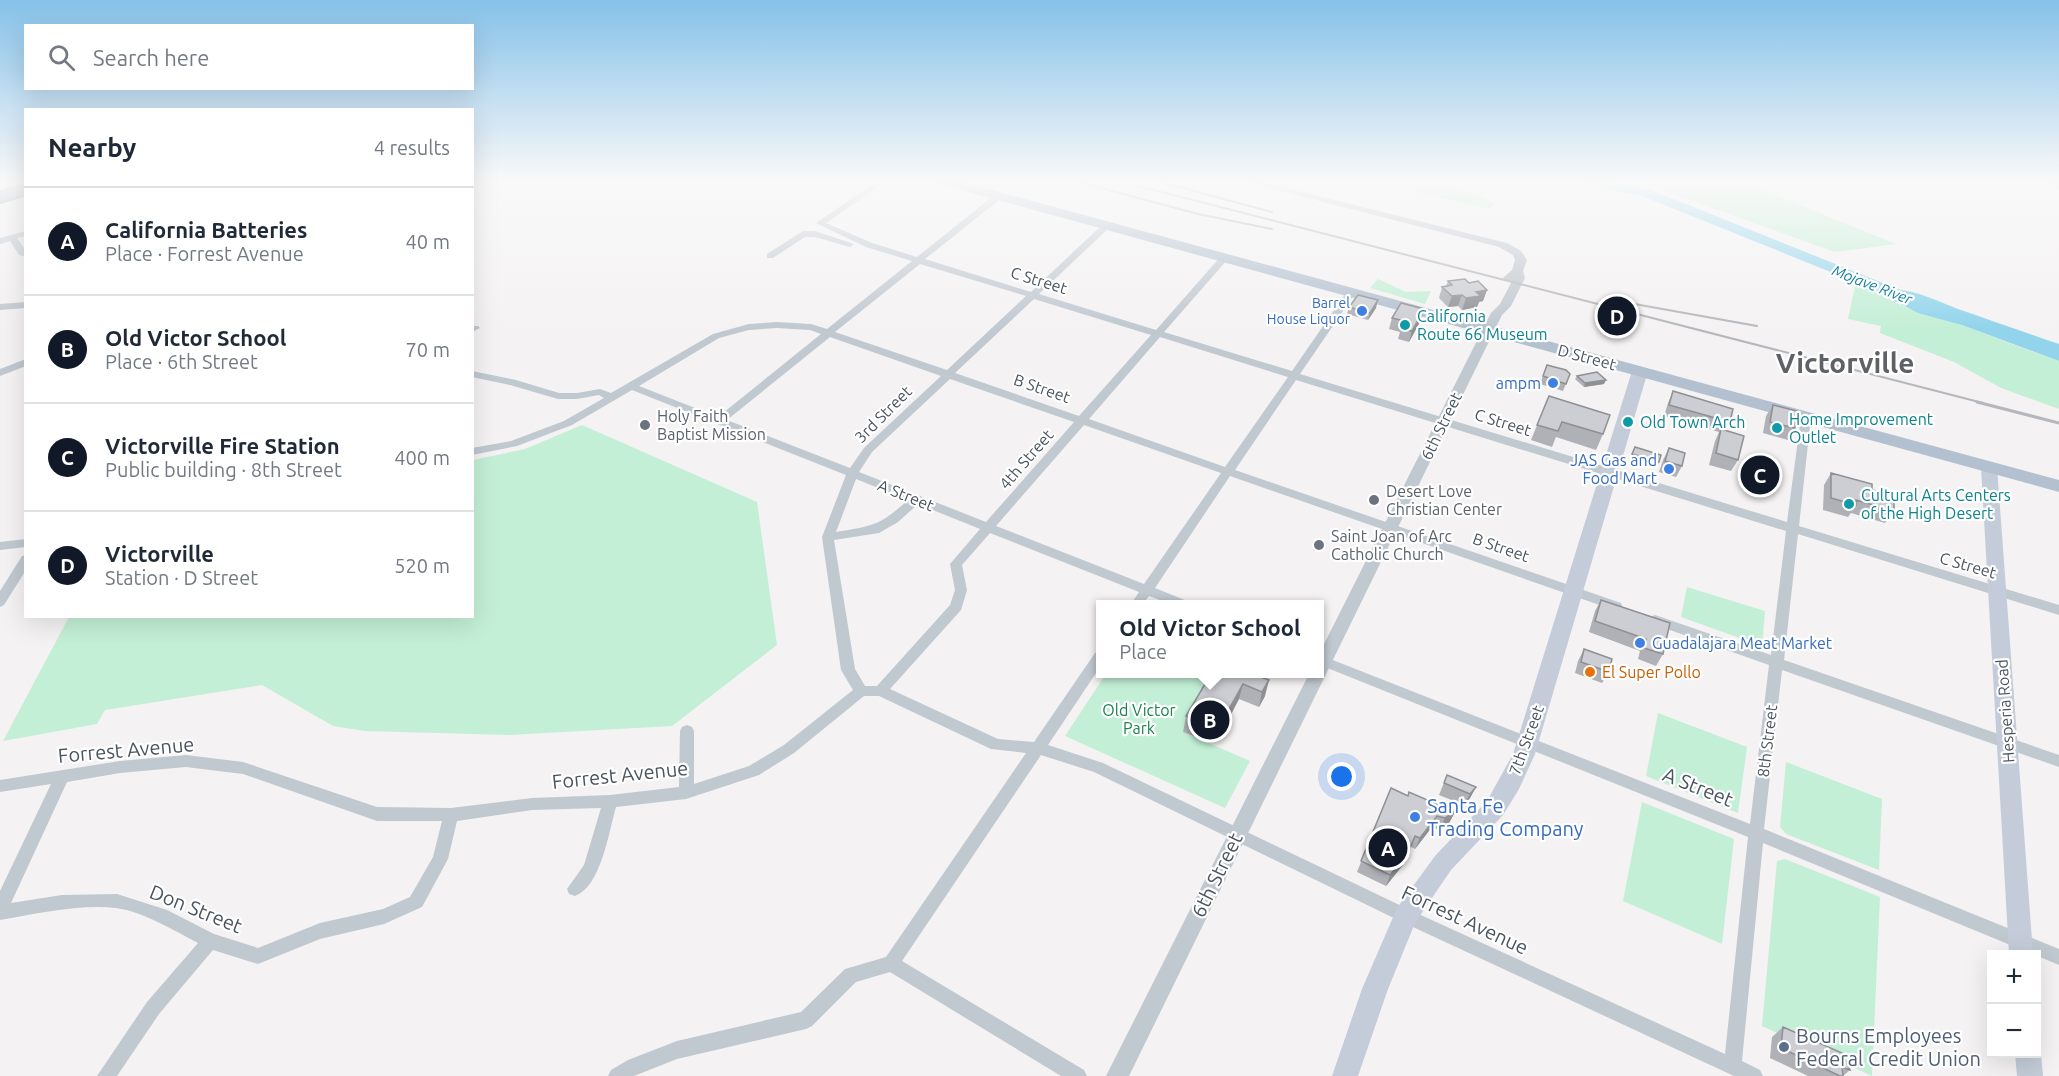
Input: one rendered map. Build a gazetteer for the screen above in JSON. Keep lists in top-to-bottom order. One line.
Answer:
{"streets":{"main road":["D Street","Hesperia Road","7th Street"],"street":["C Street","B Street","3rd Street","6th Street","4th Street","A Street","8th Street","Forrest Avenue","Don Street"]},"crossings":[["C Street","3rd Street"],["C Street","6th Street"],["C Street","4th Street"],["C Street","Hesperia Road"],["C Street","7th Street"],["C Street","8th Street"],["D Street","6th Street"],["D Street","4th Street"],["D Street","Hesperia Road"],["D Street","7th Street"],["D Street","8th Street"],["B Street","3rd Street"],["B Street","6th Street"],["B Street","4th Street"],["B Street","A Street"],["B Street","Hesperia Road"],["B Street","7th Street"],["B Street","8th Street"],["3rd Street","A Street"],["3rd Street","Forrest Avenue"],["6th Street","Forrest Avenue"],["4th Street","A Street"],["4th Street","Forrest Avenue"],["A Street","Hesperia Road"],["A Street","7th Street"],["A Street","8th Street"],["7th Street","Forrest Avenue"],["8th Street","Forrest Avenue"],["Forrest Avenue","Don Street"]],"districts":["Victorville"],"water":["Mojave River"],"parks":["Old Victor Park"],"places":["Barrel House Liquor","California Route 66 Museum","ampm","Old Town Arch","Holy Faith Baptist Mission","Home Improvement Outlet","JAS Gas and Food Mart","Desert Love Christian Center","Cultural Arts Centers of the High Desert","Saint Joan of Arc Catholic Church","Guadalajara Meat Market","El Super Pollo","Santa Fe Trading Company","Bourns Employees Federal Credit Union"],"page":{"search":"Search here","heading":["Nearby","4 results"],"list":[{"mark":"A","name":"California Batteries","note":"Place · Forrest Avenue","value":"40 m"},{"mark":"B","name":"Old Victor School","note":"Place · 6th Street","value":"70 m"},{"mark":"C","name":"Victorville Fire Station","note":"Public building · 8th Street","value":"400 m"},{"mark":"D","name":"Victorville","note":"Station · D Street","value":"520 m"}],"pins":["D","C","B","A"],"popup":["Old Victor School","Place"],"map_buttons":["+","−"]}}
